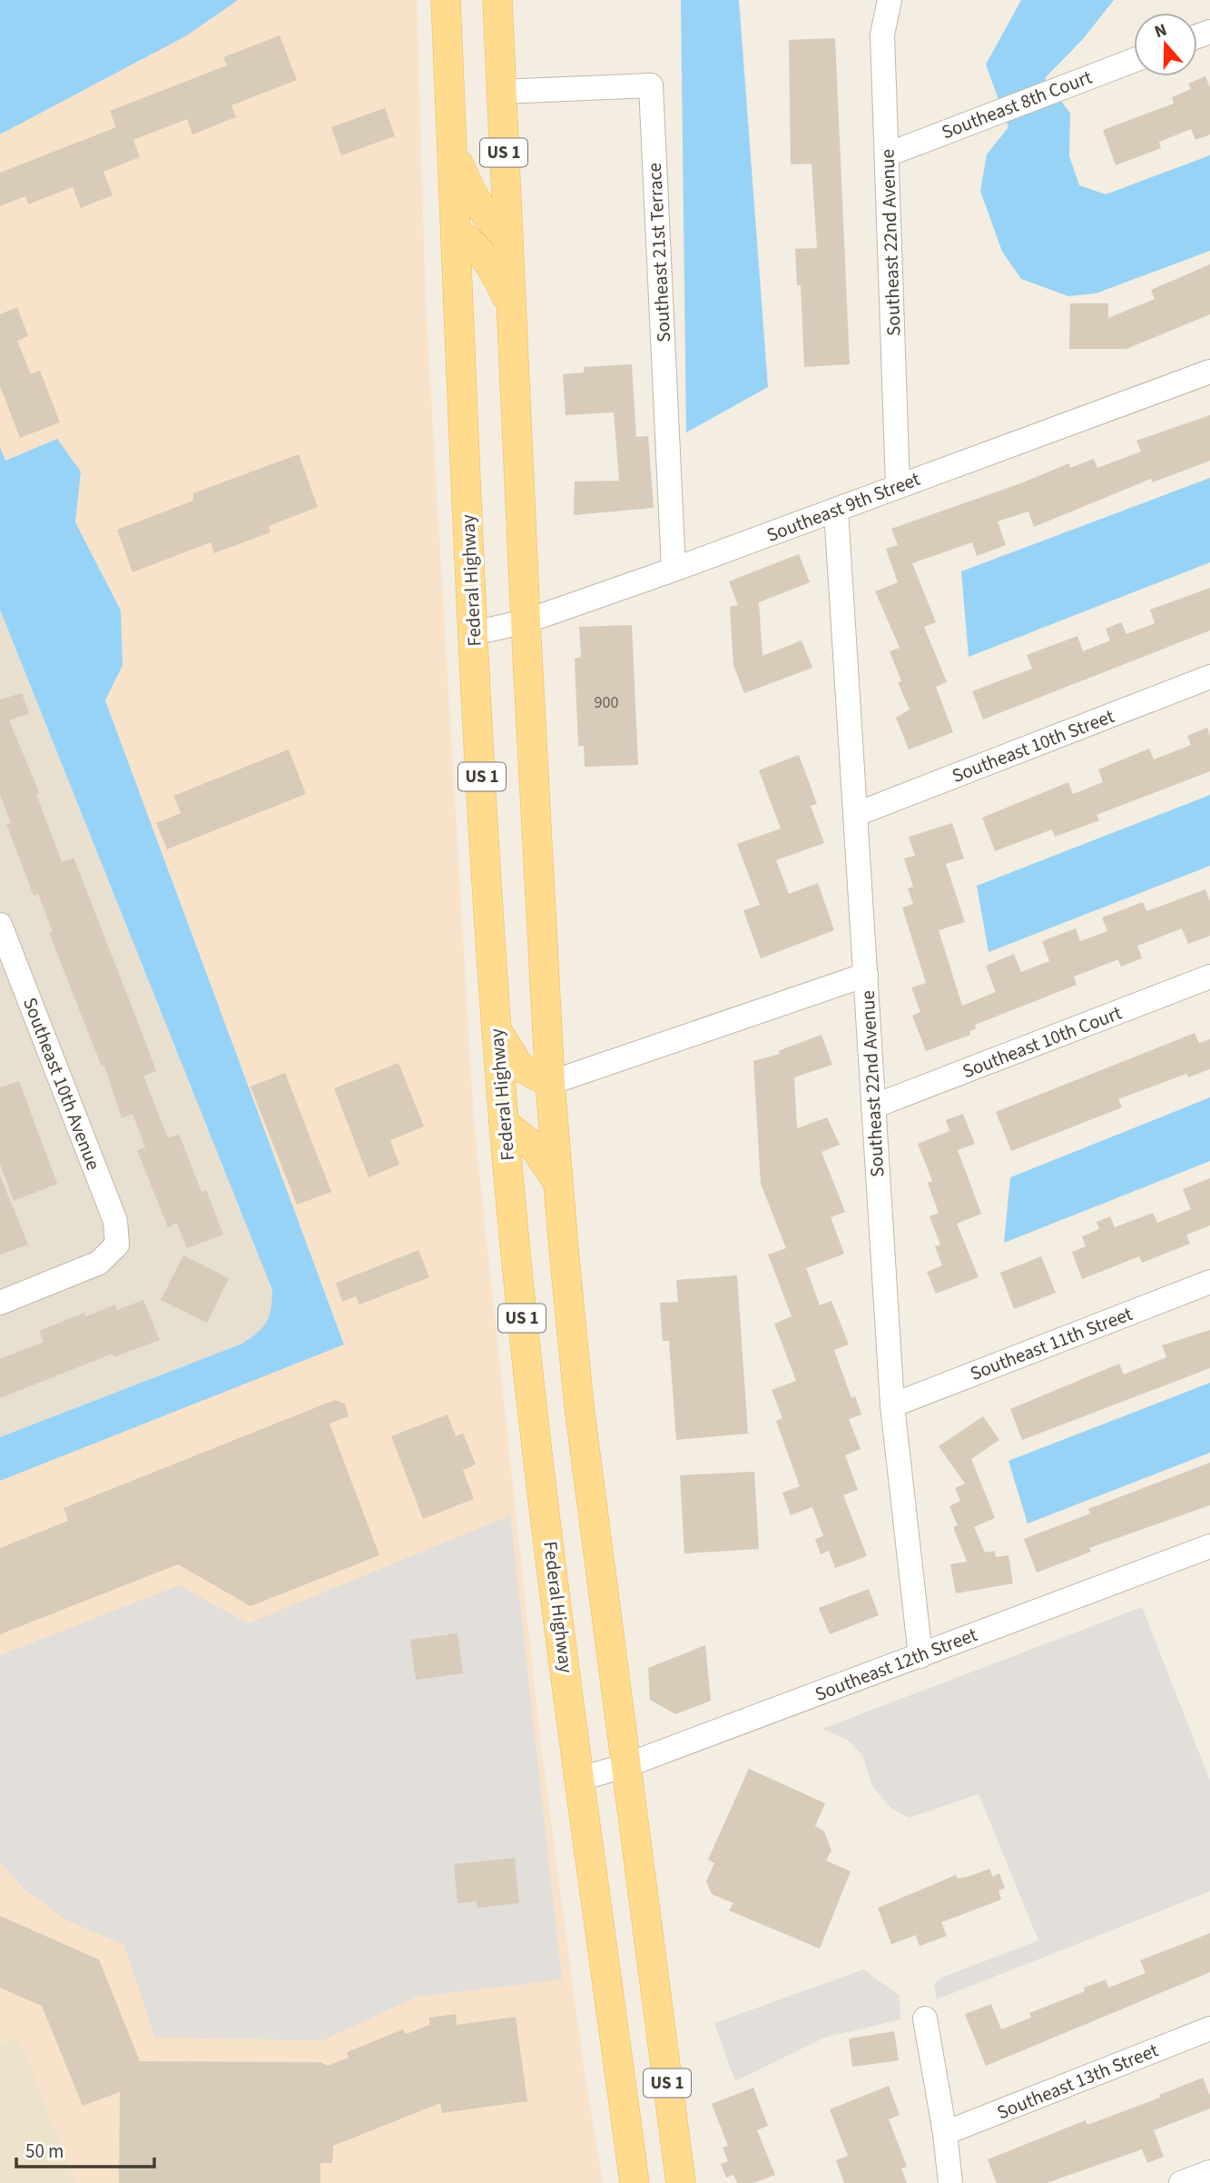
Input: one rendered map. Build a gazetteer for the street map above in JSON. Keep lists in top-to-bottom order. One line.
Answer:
{"streets":{"main road":["US 1","Federal Highway"],"street":["Southeast 8th Court","Southeast 22nd Avenue","Southeast 21st Terrace","Southeast 9th Street","Southeast 10th Street","Southeast 10th Court","Southeast 10th Avenue","Southeast 11th Street","Southeast 12th Street","Southeast 13th Street"]},"crossings":[["Southeast 8th Court","Southeast 22nd Avenue"],["US 1","Southeast 21st Terrace"],["US 1","Southeast 9th Street"],["US 1","Southeast 12th Street"],["Southeast 22nd Avenue","Southeast 9th Street"],["Southeast 22nd Avenue","Southeast 10th Street"],["Southeast 22nd Avenue","Southeast 10th Court"],["Southeast 22nd Avenue","Southeast 11th Street"],["Southeast 22nd Avenue","Southeast 12th Street"],["Southeast 21st Terrace","Southeast 9th Street"],["Southeast 9th Street","Federal Highway"],["Federal Highway","Southeast 12th Street"]],"house_numbers":["900"],"scale_bar":"50 m","north":"top"}
